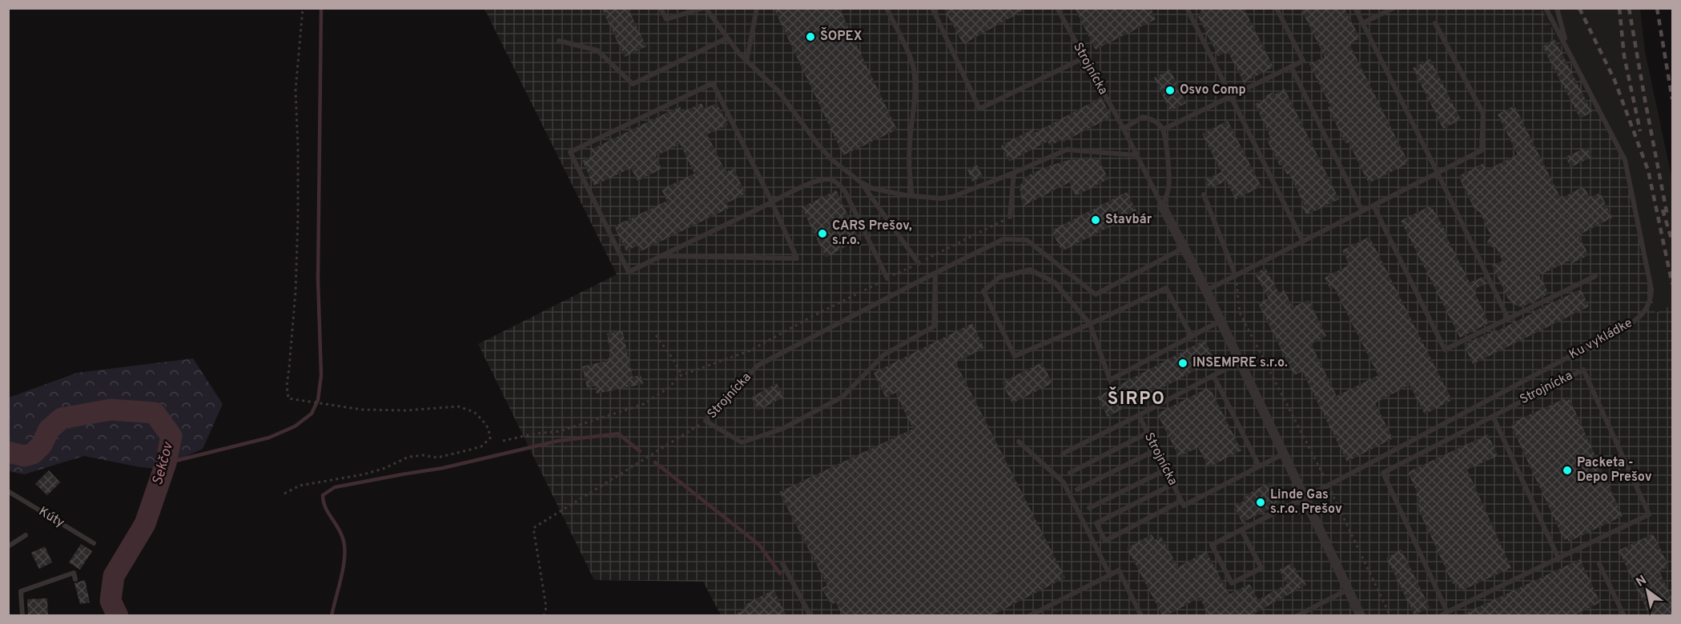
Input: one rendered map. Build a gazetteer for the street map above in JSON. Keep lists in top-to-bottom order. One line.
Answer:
{"streets":{"street":["Strojnícka"],"lane":["Ku vykládke","Kúty"]},"crossings":[["Strojnícka","Ku vykládke"]],"districts":["ŠIRPO"],"water":["Sekčov"],"places":["ŠOPEX","Osvo Comp","Stavbár","CARS Prešov, s.r.o.","INSEMPRE s.r.o.","Packeta - Depo Prešov","Linde Gas s.r.o. Prešov"],"north":"top left"}
